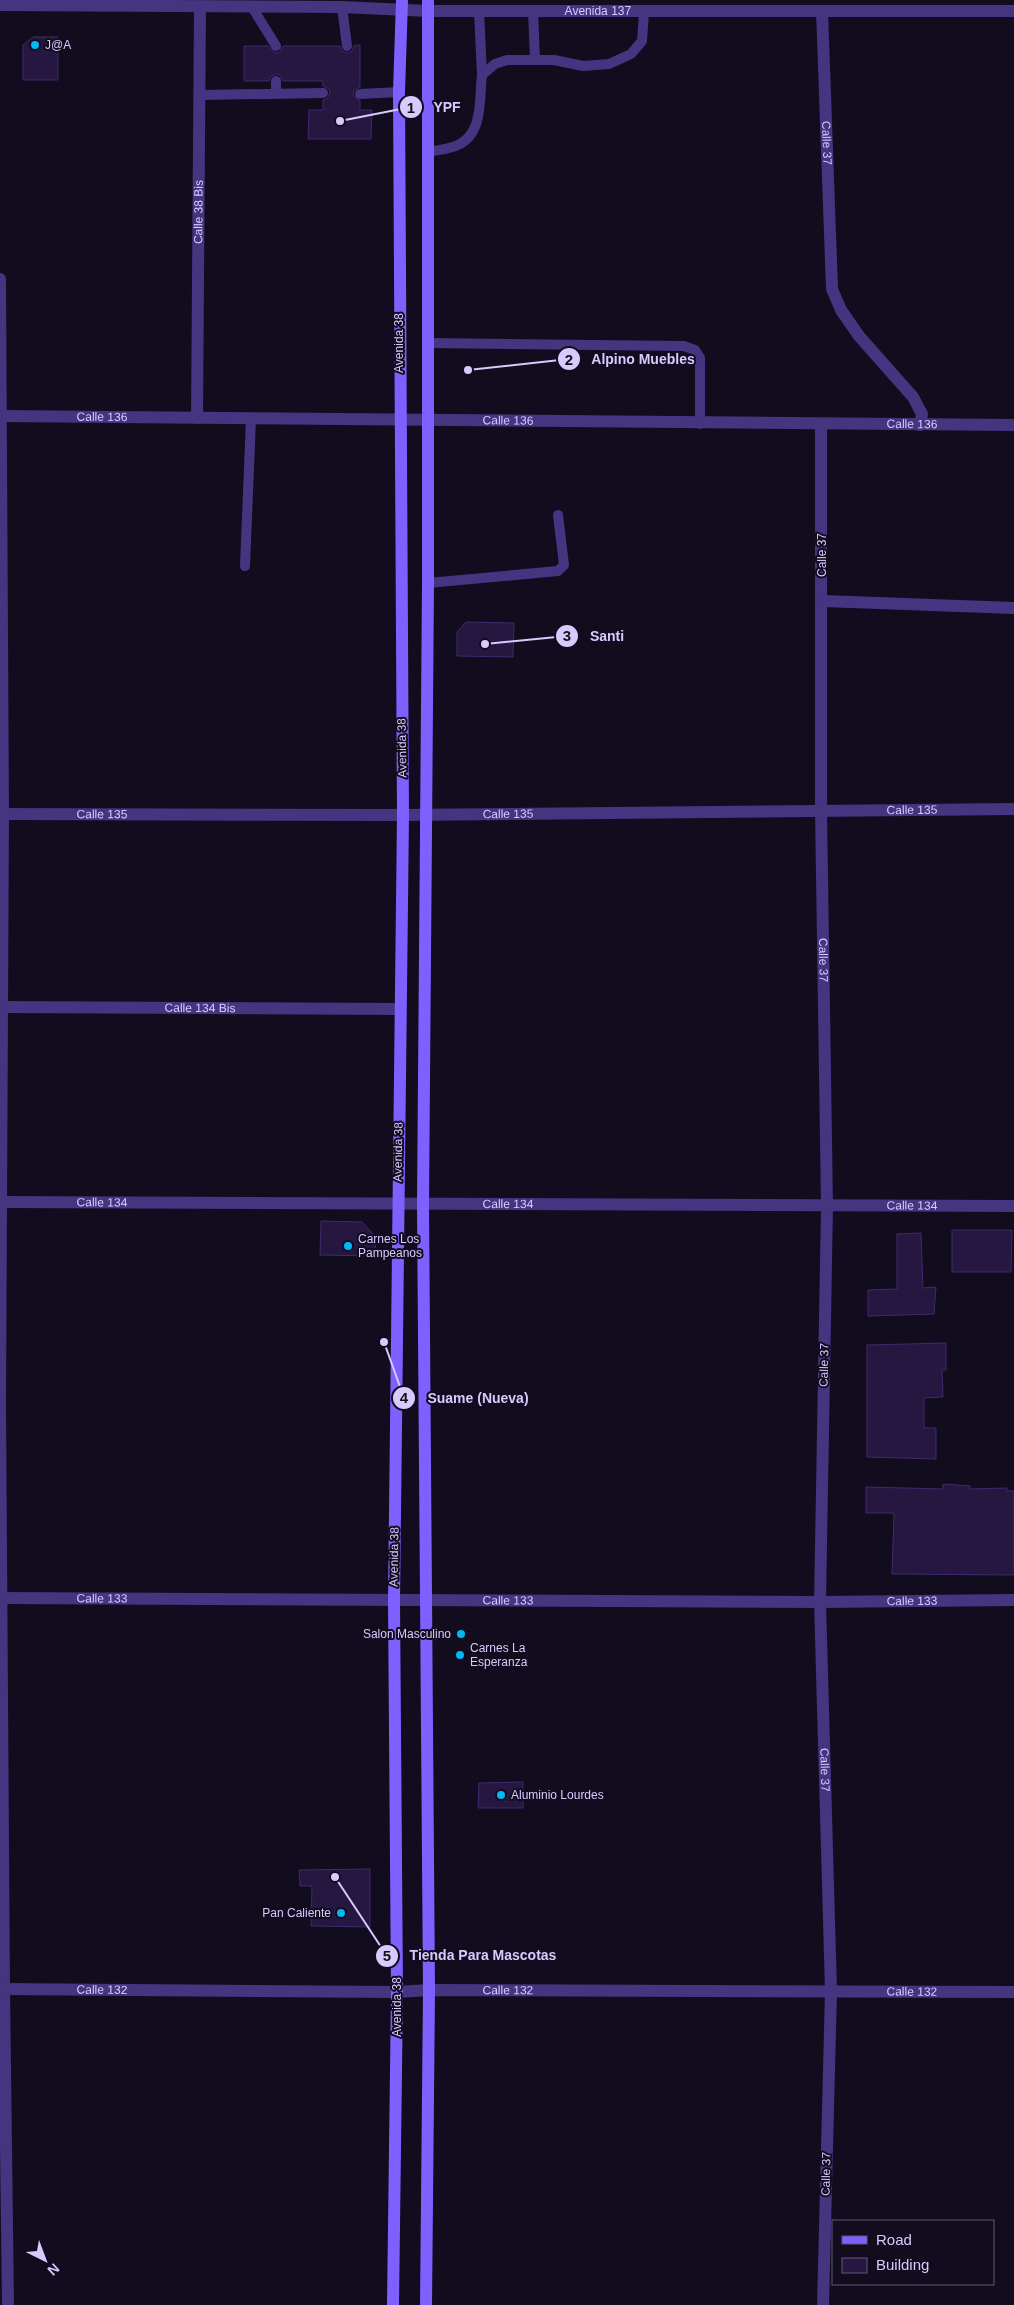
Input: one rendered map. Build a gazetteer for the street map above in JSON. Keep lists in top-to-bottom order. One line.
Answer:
{"streets":{"main road":["Avenida 38"],"street":["Avenida 137","Calle 37","Calle 38 Bis","Calle 136","Calle 135","Calle 134 Bis","Calle 134","Calle 133","Calle 132"]},"crossings":[["Avenida 137","Calle 37"],["Avenida 137","Calle 38 Bis"],["Avenida 137","Avenida 38"],["Calle 37","Calle 136"],["Calle 37","Calle 135"],["Calle 37","Calle 134"],["Calle 37","Calle 133"],["Calle 37","Calle 132"],["Calle 38 Bis","Calle 136"],["Avenida 38","Calle 136"],["Avenida 38","Calle 135"],["Avenida 38","Calle 134 Bis"],["Avenida 38","Calle 134"],["Avenida 38","Calle 133"],["Avenida 38","Calle 132"]],"places":["J@A","YPF","Alpino Muebles","Santi","Carnes Los Pampeanos","Suame (Nueva)","Salon Masculino","Carnes La Esperanza","Aluminio Lourdes","Tienda Para Mascotas","Pan Caliente"],"legend":["Road","Building"],"north":"bottom right"}
